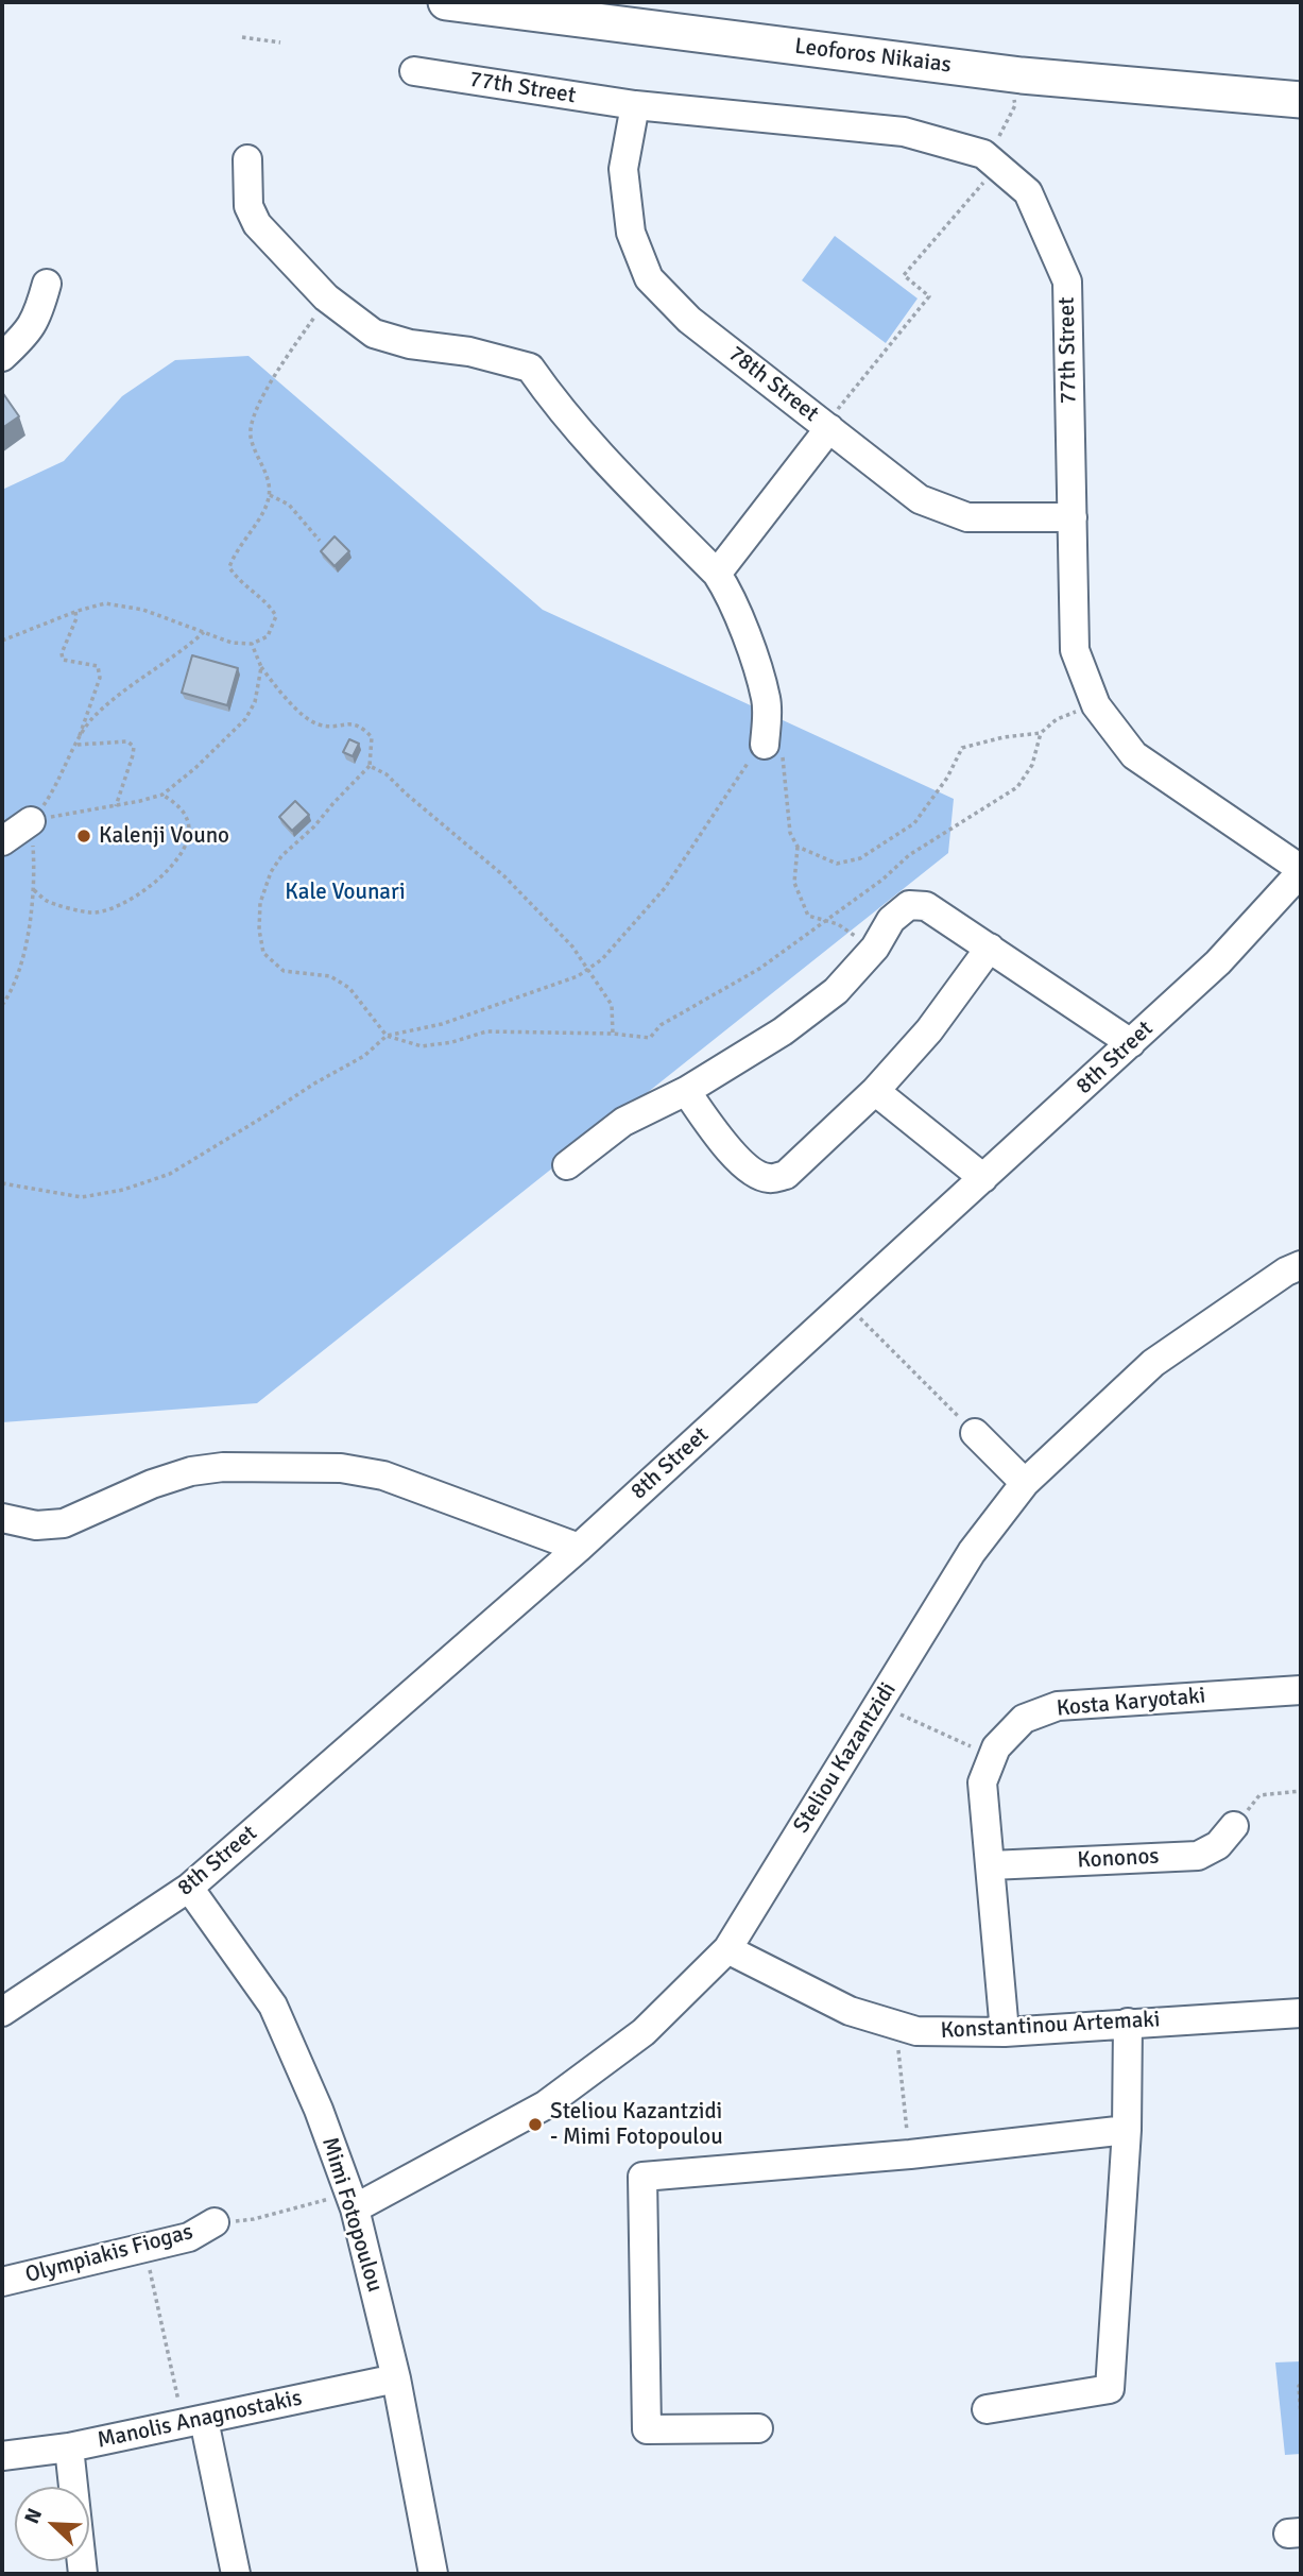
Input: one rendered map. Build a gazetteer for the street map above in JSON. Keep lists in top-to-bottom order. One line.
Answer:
{"streets":{"main road":["Leoforos Nikaias"],"street":["77th Street","78th Street","8th Street","Kosta Karyotaki","Steliou Kazantzidi","Kononos","Konstantinou Artemaki","Mimi Fotopoulou","Olympiakis Fiogas","Manolis Anagnostakis"]},"crossings":[["77th Street","78th Street"],["77th Street","8th Street"],["8th Street","Mimi Fotopoulou"],["Kosta Karyotaki","Kononos"],["Kosta Karyotaki","Konstantinou Artemaki"],["Steliou Kazantzidi","Konstantinou Artemaki"],["Steliou Kazantzidi","Mimi Fotopoulou"],["Mimi Fotopoulou","Manolis Anagnostakis"]],"parks":["Kale Vounari"],"places":["Kalenji Vouno","Steliou Kazantzidi - Mimi Fotopoulou"],"north":"top left"}
